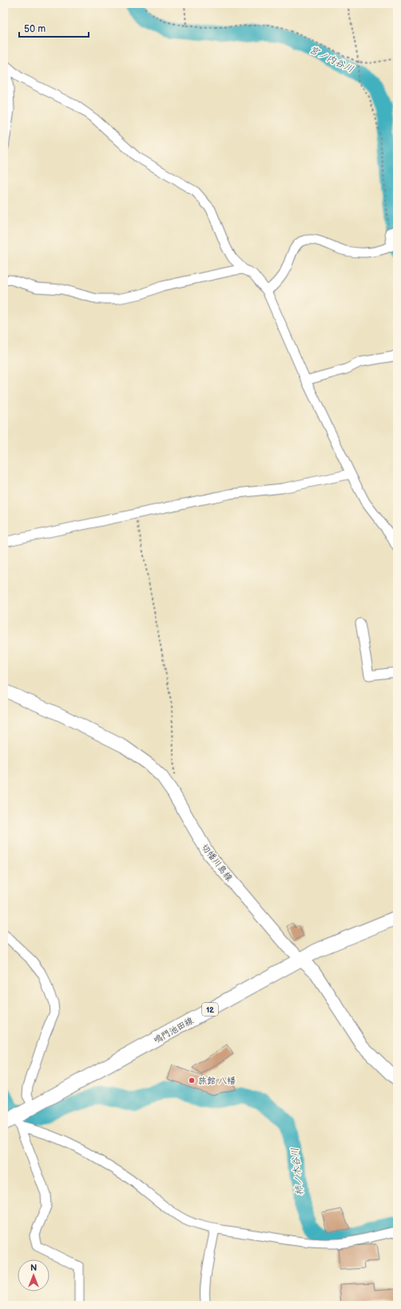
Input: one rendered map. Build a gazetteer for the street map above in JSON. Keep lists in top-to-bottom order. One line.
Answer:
{"streets":{"main road":["切幡川島線","12","鳴門池田線"]},"crossings":[["切幡川島線","鳴門池田線"]],"water":["宮ノ内谷川","柿ノ木谷川"],"places":["旅館 八幡"],"scale_bar":"50 m","north":"top"}
